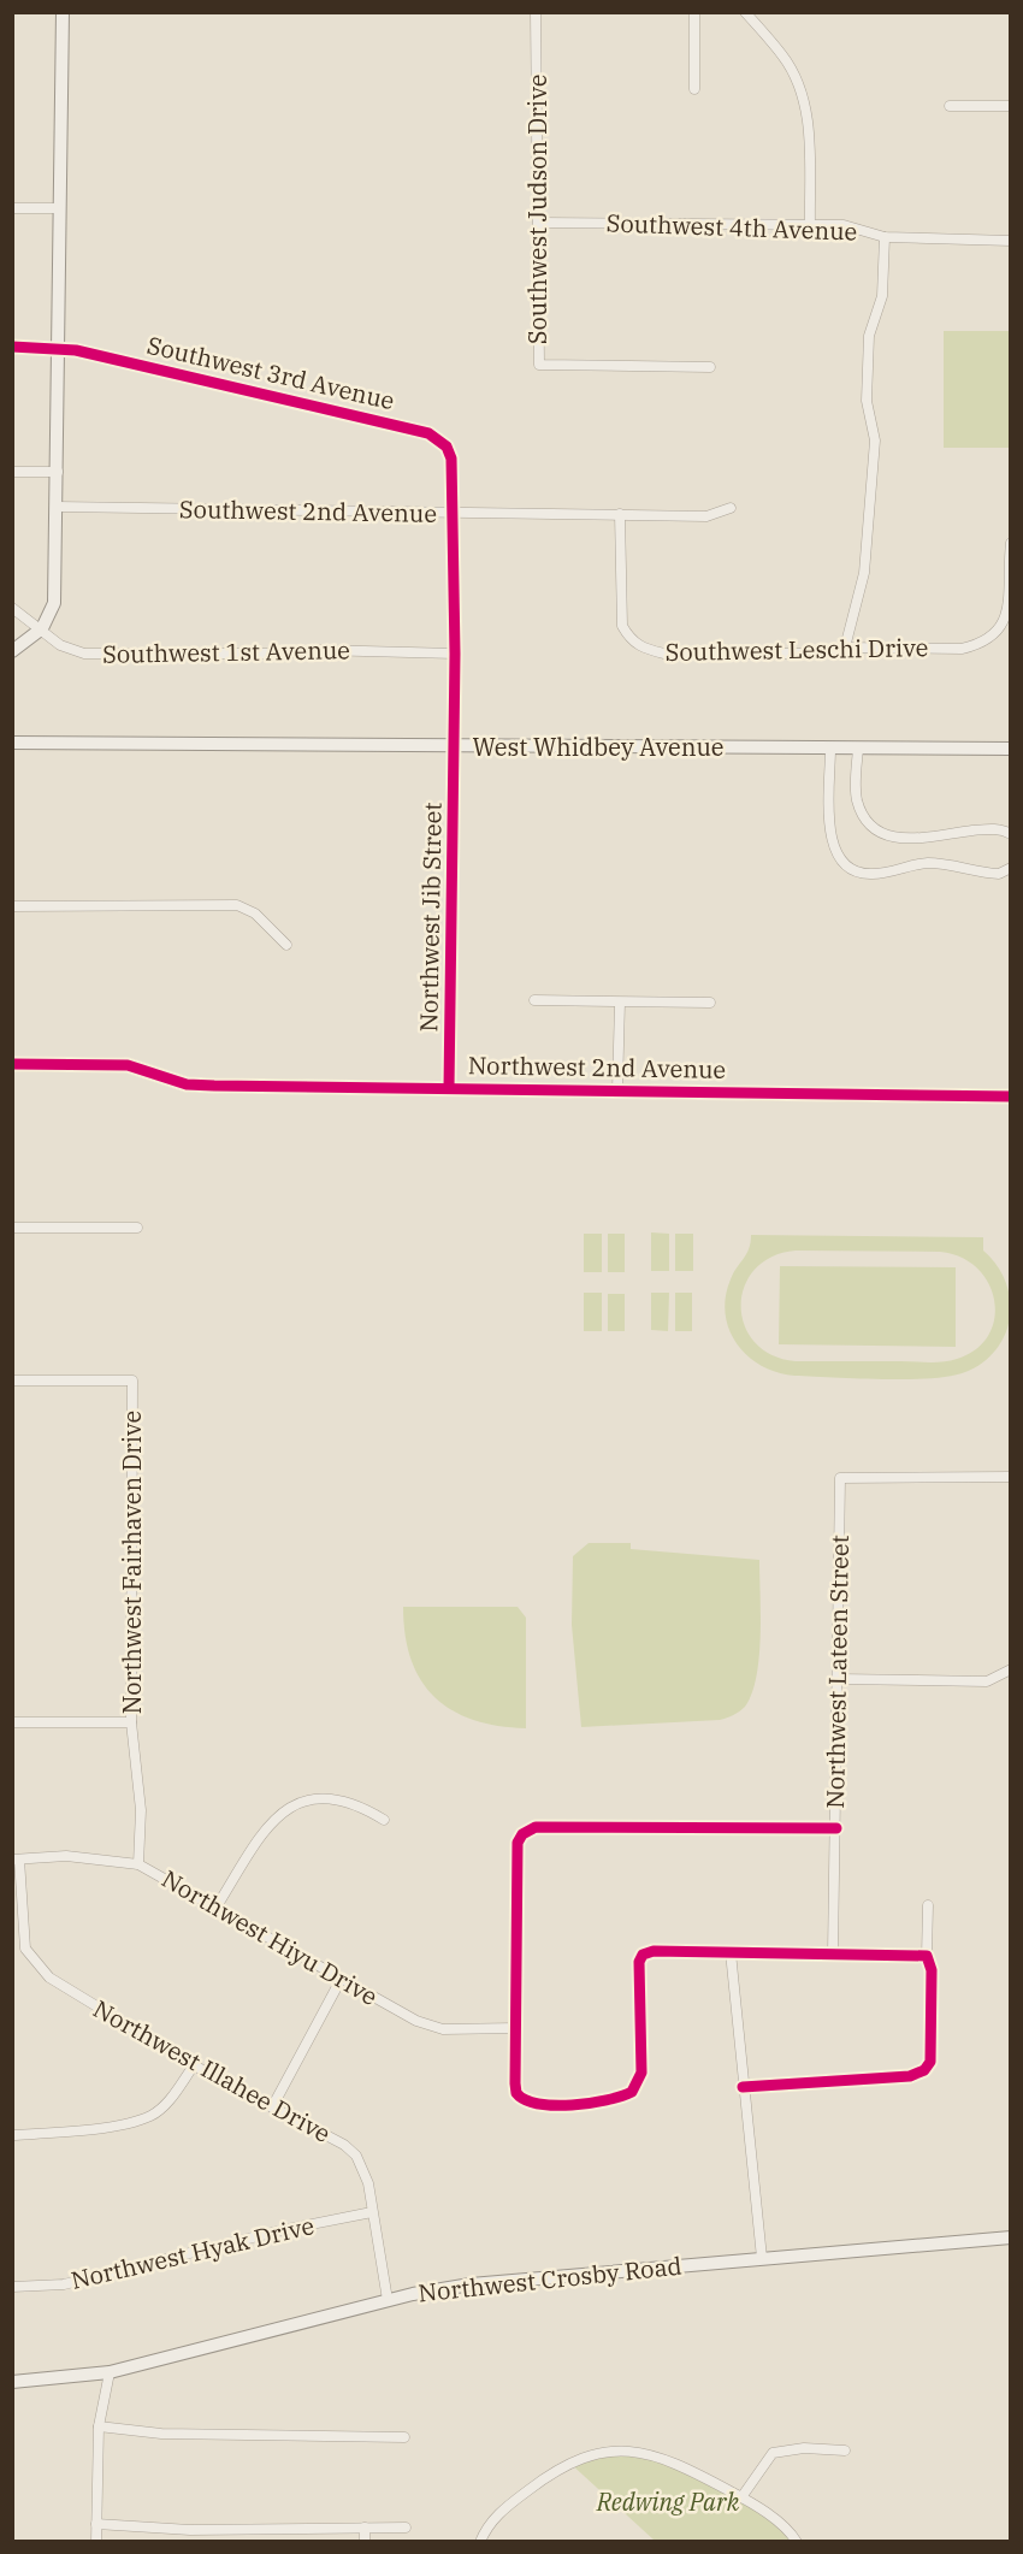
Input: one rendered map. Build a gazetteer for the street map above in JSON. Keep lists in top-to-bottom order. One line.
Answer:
{"streets":{"street":["Southwest Judson Drive","Southwest 4th Avenue","Southwest 3rd Avenue","Southwest 2nd Avenue","Southwest Leschi Drive","Southwest 1st Avenue","West Whidbey Avenue","Northwest Jib Street","Northwest 2nd Avenue","Northwest Fairhaven Drive","Northwest Lateen Street","Northwest Hiyu Drive","Northwest Illahee Drive","Northwest Hyak Drive","Northwest Crosby Road"]},"crossings":[["Southwest Judson Drive","Southwest 4th Avenue"],["Southwest 3rd Avenue","Southwest 2nd Avenue"],["Southwest 3rd Avenue","Southwest 1st Avenue"],["Southwest 3rd Avenue","Northwest Jib Street"],["Southwest 2nd Avenue","Southwest Leschi Drive"],["Southwest 1st Avenue","Northwest Jib Street"],["West Whidbey Avenue","Northwest Jib Street"],["Northwest Jib Street","Northwest 2nd Avenue"],["Northwest Fairhaven Drive","Northwest Hiyu Drive"],["Northwest Hiyu Drive","Northwest Illahee Drive"],["Northwest Illahee Drive","Northwest Hyak Drive"],["Northwest Illahee Drive","Northwest Crosby Road"]],"parks":["Redwing Park"]}
